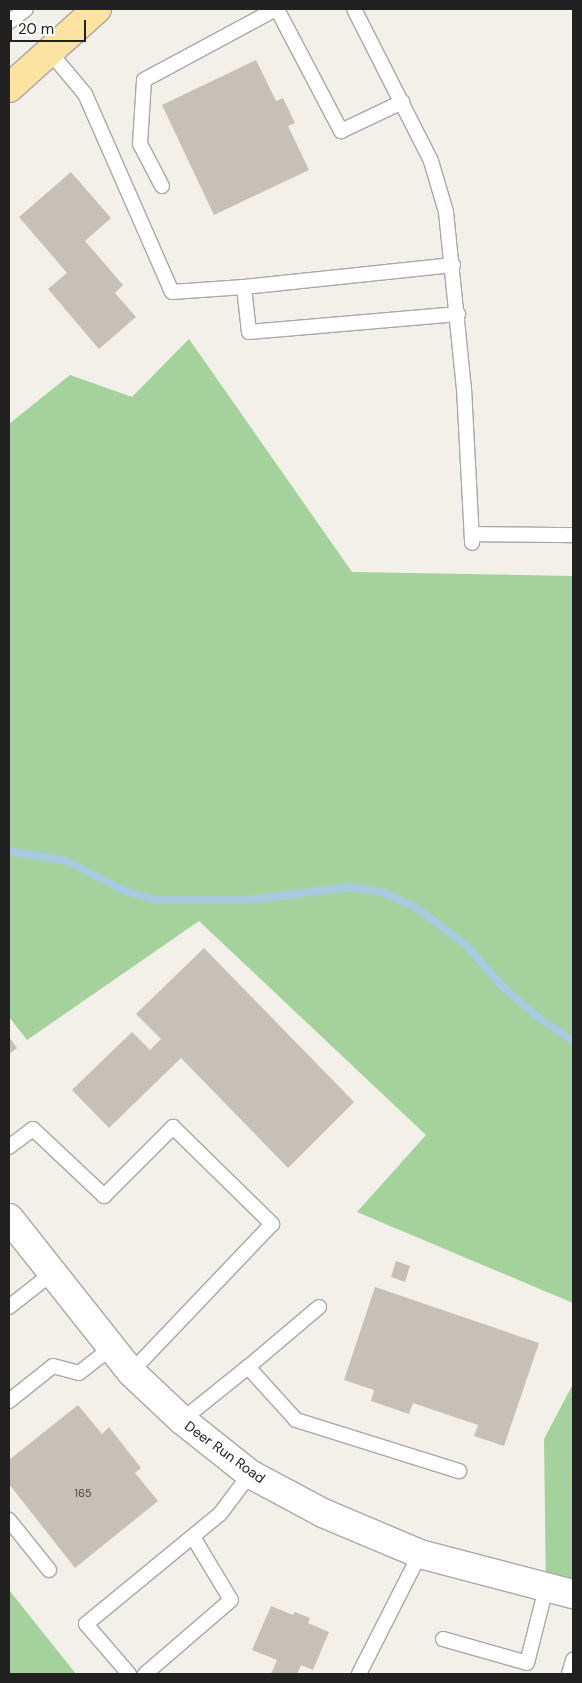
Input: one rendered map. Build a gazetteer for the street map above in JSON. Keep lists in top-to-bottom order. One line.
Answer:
{"streets":{"street":["Deer Run Road"]},"house_numbers":["165"],"scale_bar":"20 m"}
